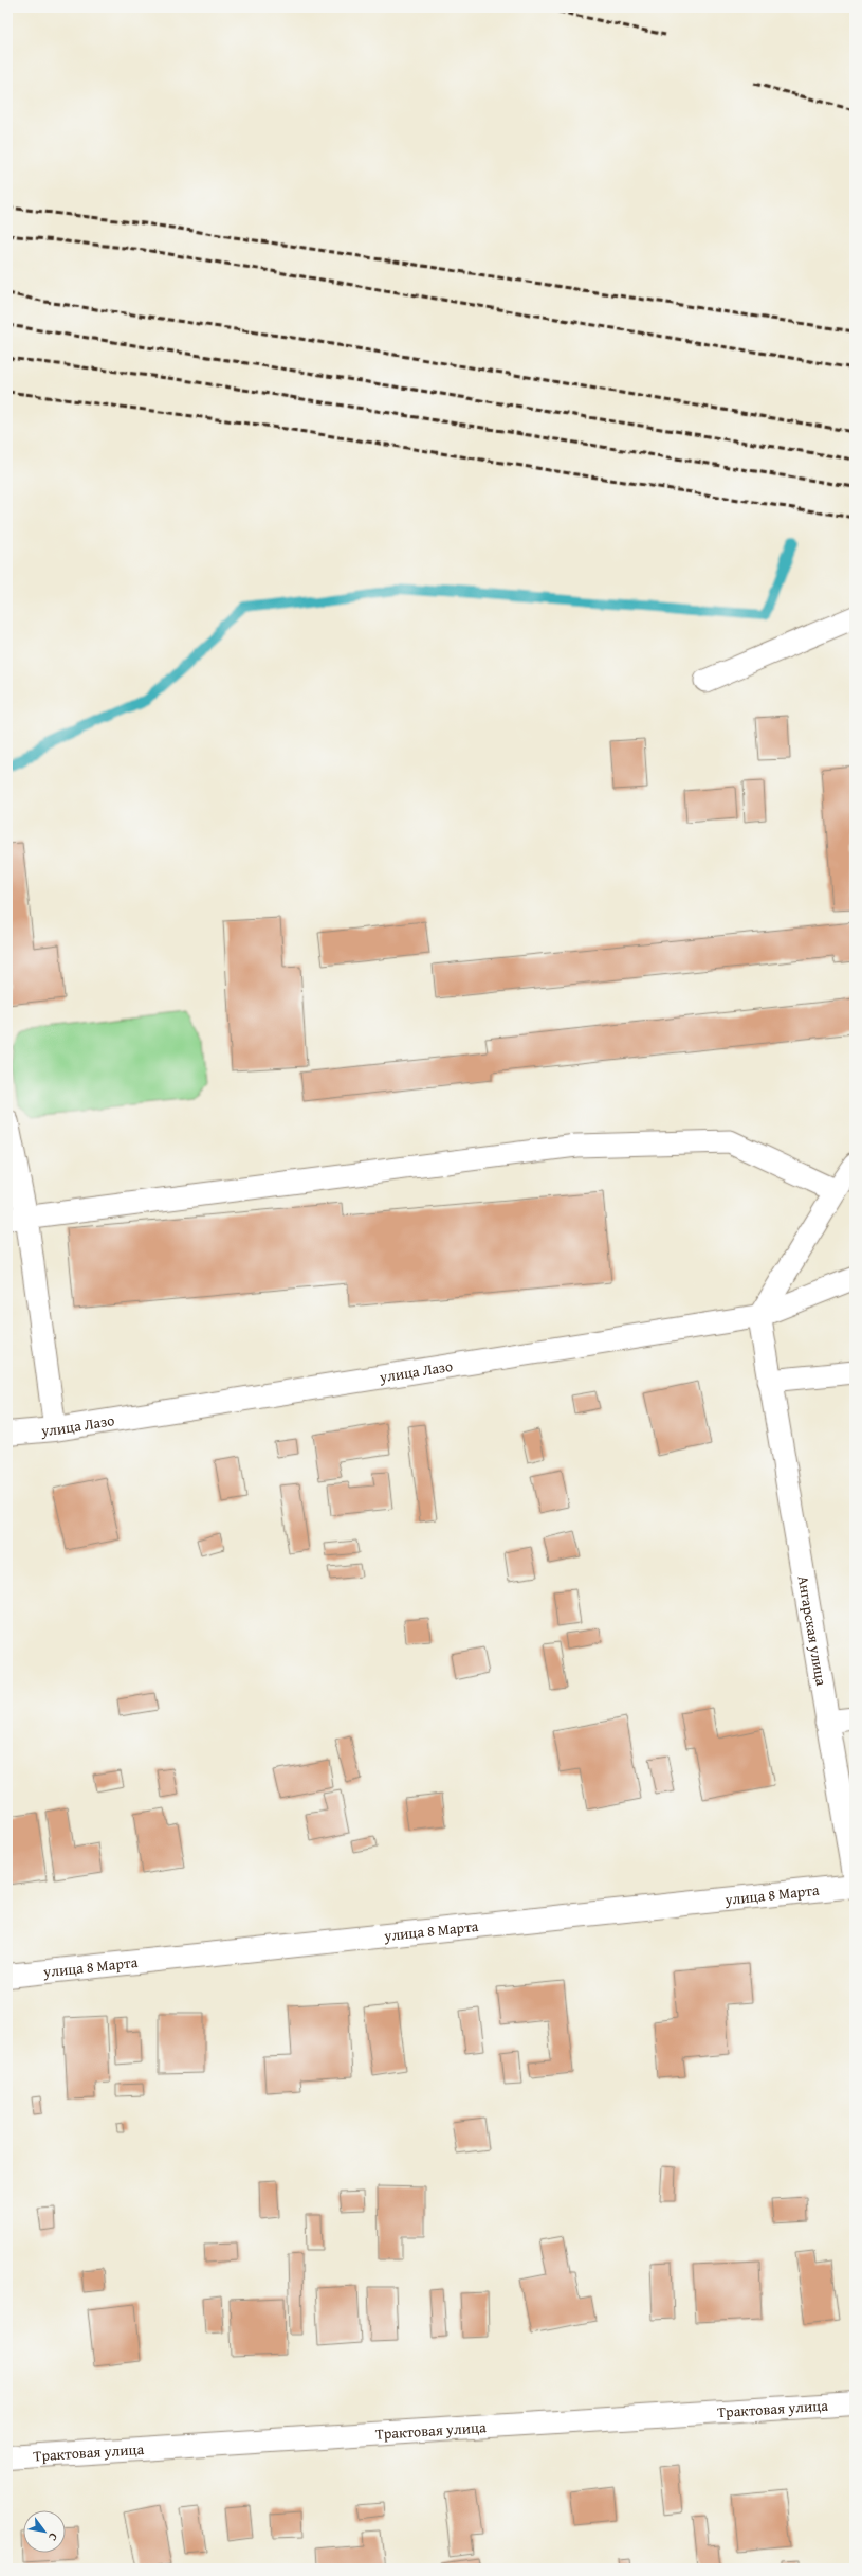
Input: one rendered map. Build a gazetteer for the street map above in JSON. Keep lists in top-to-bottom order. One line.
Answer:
{"streets":{"street":["улица Лазо","Ангарская улица","улица 8 Марта","Трактовая улица"]},"north":"bottom right"}
